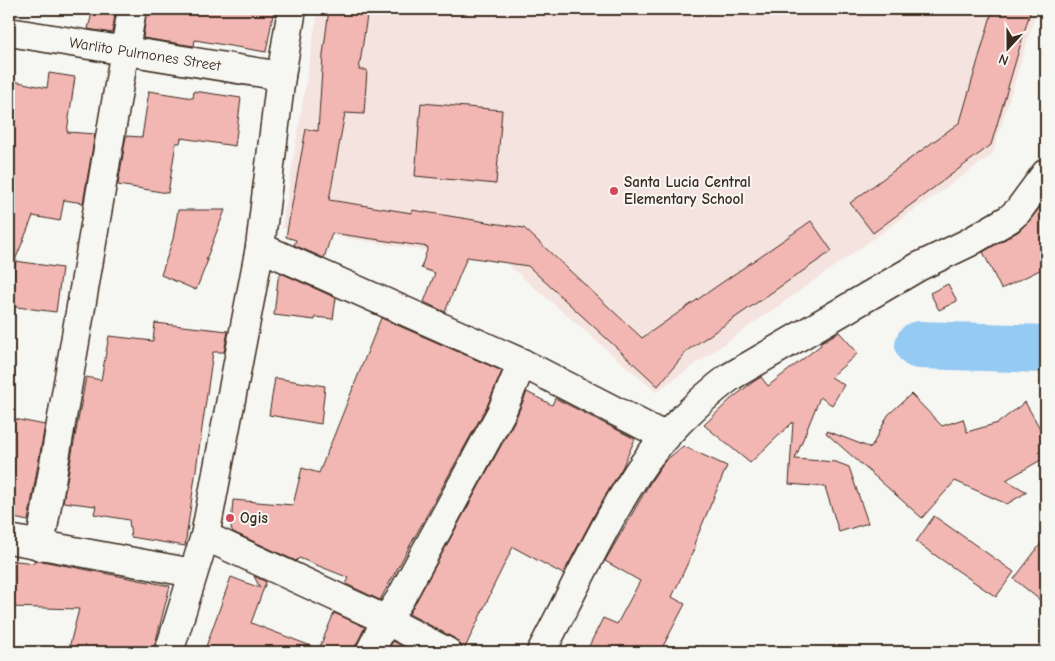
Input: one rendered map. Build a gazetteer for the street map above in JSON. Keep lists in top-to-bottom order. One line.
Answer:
{"streets":{"street":["Warlito Pulmones Street"]},"places":["Santa Lucia Central Elementary School","Ogis"],"north":"bottom"}
